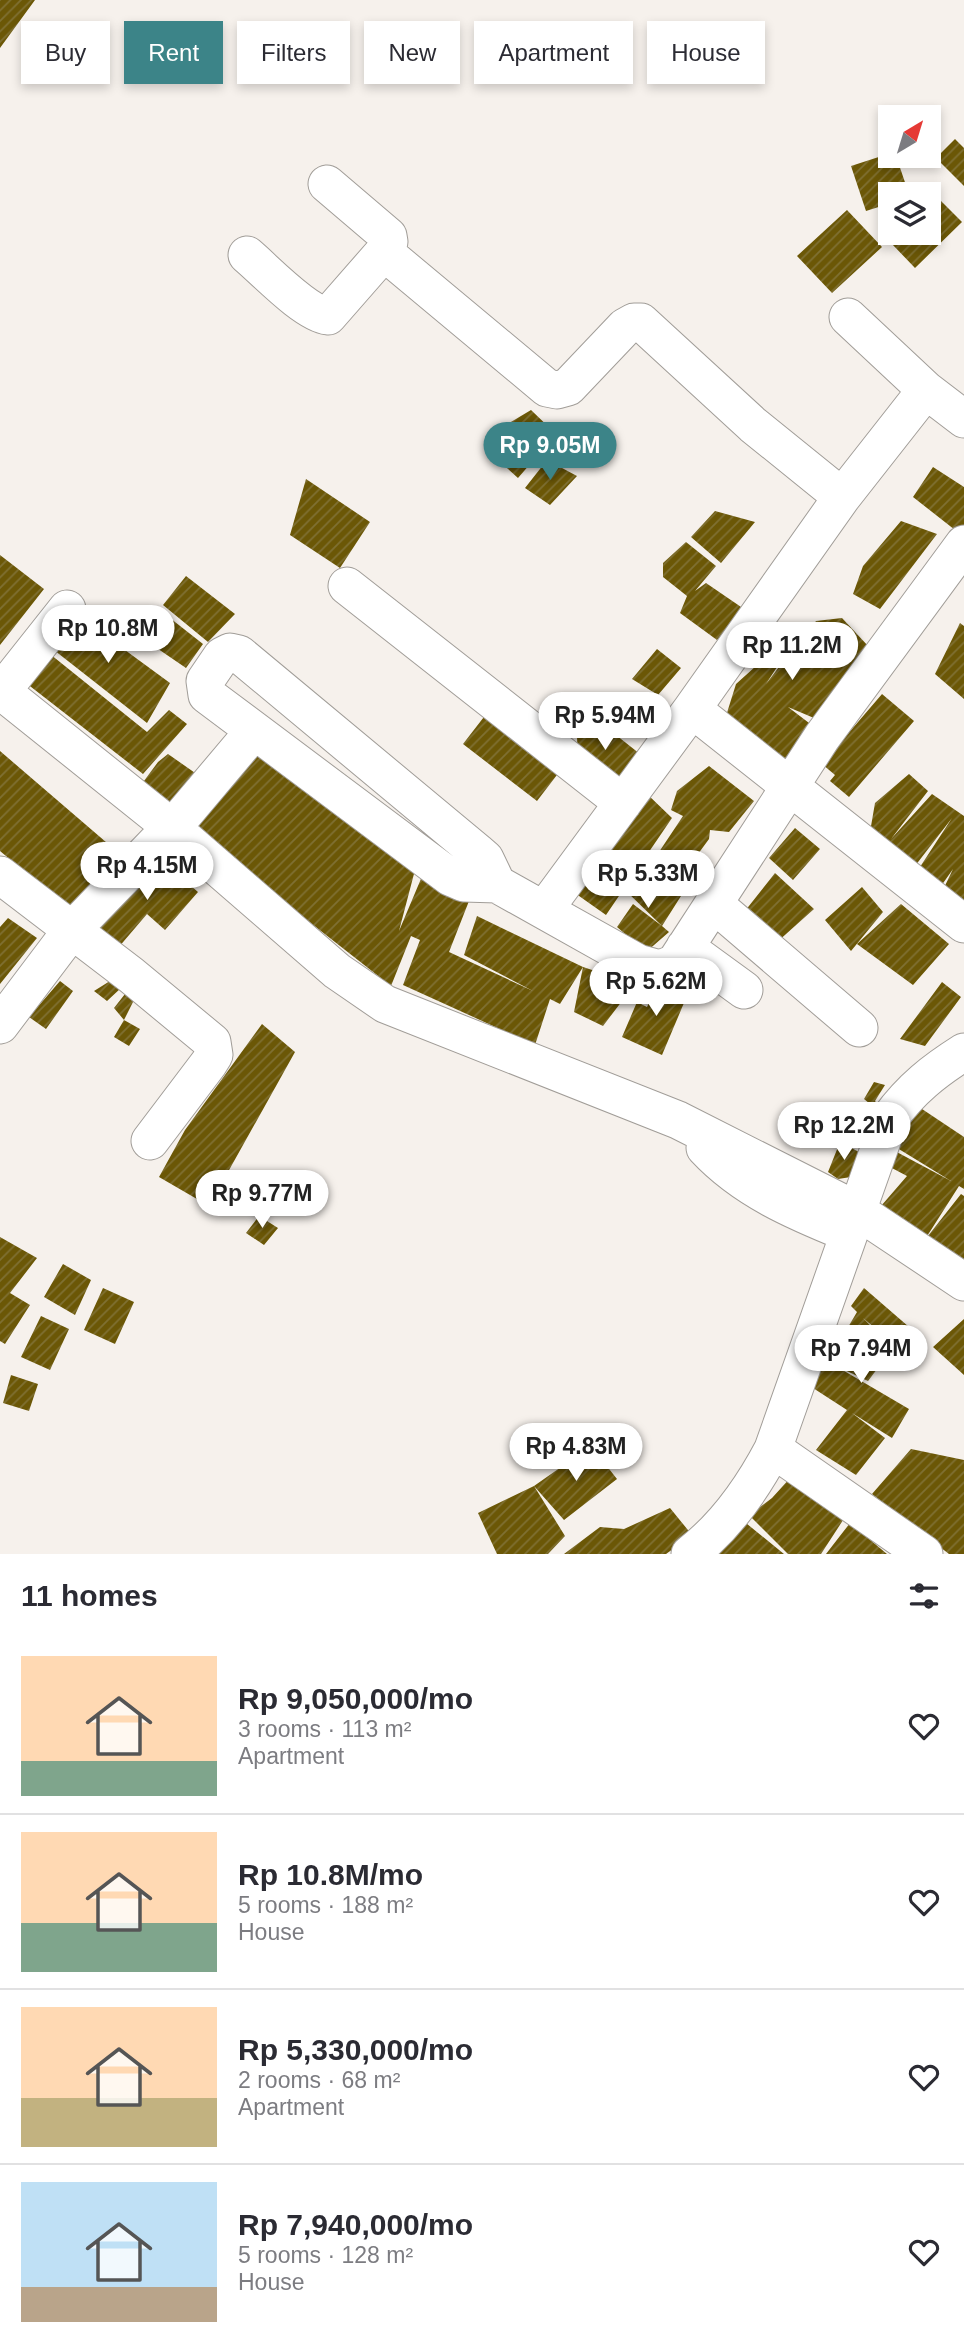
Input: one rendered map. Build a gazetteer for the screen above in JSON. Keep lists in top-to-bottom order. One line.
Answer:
{"north":"top right","page":{"chip":["Buy","Rent","Filters","New","Apartment","House"],"price":["Rp 9.05M","Rp 10.8M","Rp 11.2M","Rp 5.94M","Rp 4.15M","Rp 5.33M","Rp 5.62M","Rp 12.2M","Rp 9.77M","Rp 7.94M","Rp 4.83M"],"heading":"11 homes","list":[{"name":"Rp 9,050,000/mo","note":"3 rooms · 113 m² · Apartment"},{"name":"Rp 10.8M/mo","note":"5 rooms · 188 m² · House"},{"name":"Rp 5,330,000/mo","note":"2 rooms · 68 m² · Apartment"},{"name":"Rp 7,940,000/mo","note":"5 rooms · 128 m² · House"}]}}
